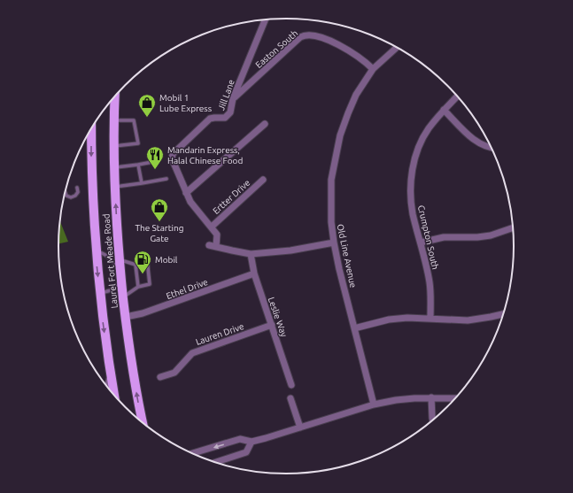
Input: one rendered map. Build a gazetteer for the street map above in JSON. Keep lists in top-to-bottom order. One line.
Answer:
{"streets":{"main road":["Laurel Fort Meade Road"],"street":["Easton South","Jill Lane","Ertter Drive","Crumpton South","Old Line Avenue","Ethel Drive","Leslie Way","Lauren Drive"]},"crossings":[["Easton South","Jill Lane"],["Easton South","Old Line Avenue"],["Jill Lane","Ertter Drive"],["Laurel Fort Meade Road","Ethel Drive"],["Ethel Drive","Leslie Way"],["Leslie Way","Lauren Drive"]],"places":{"shop":["Mobil 1 Lube Express","The Starting Gate"],"restaurant":["Mandarin Express, Halal Chinese Food"],"fuel station":["Mobil"]}}
